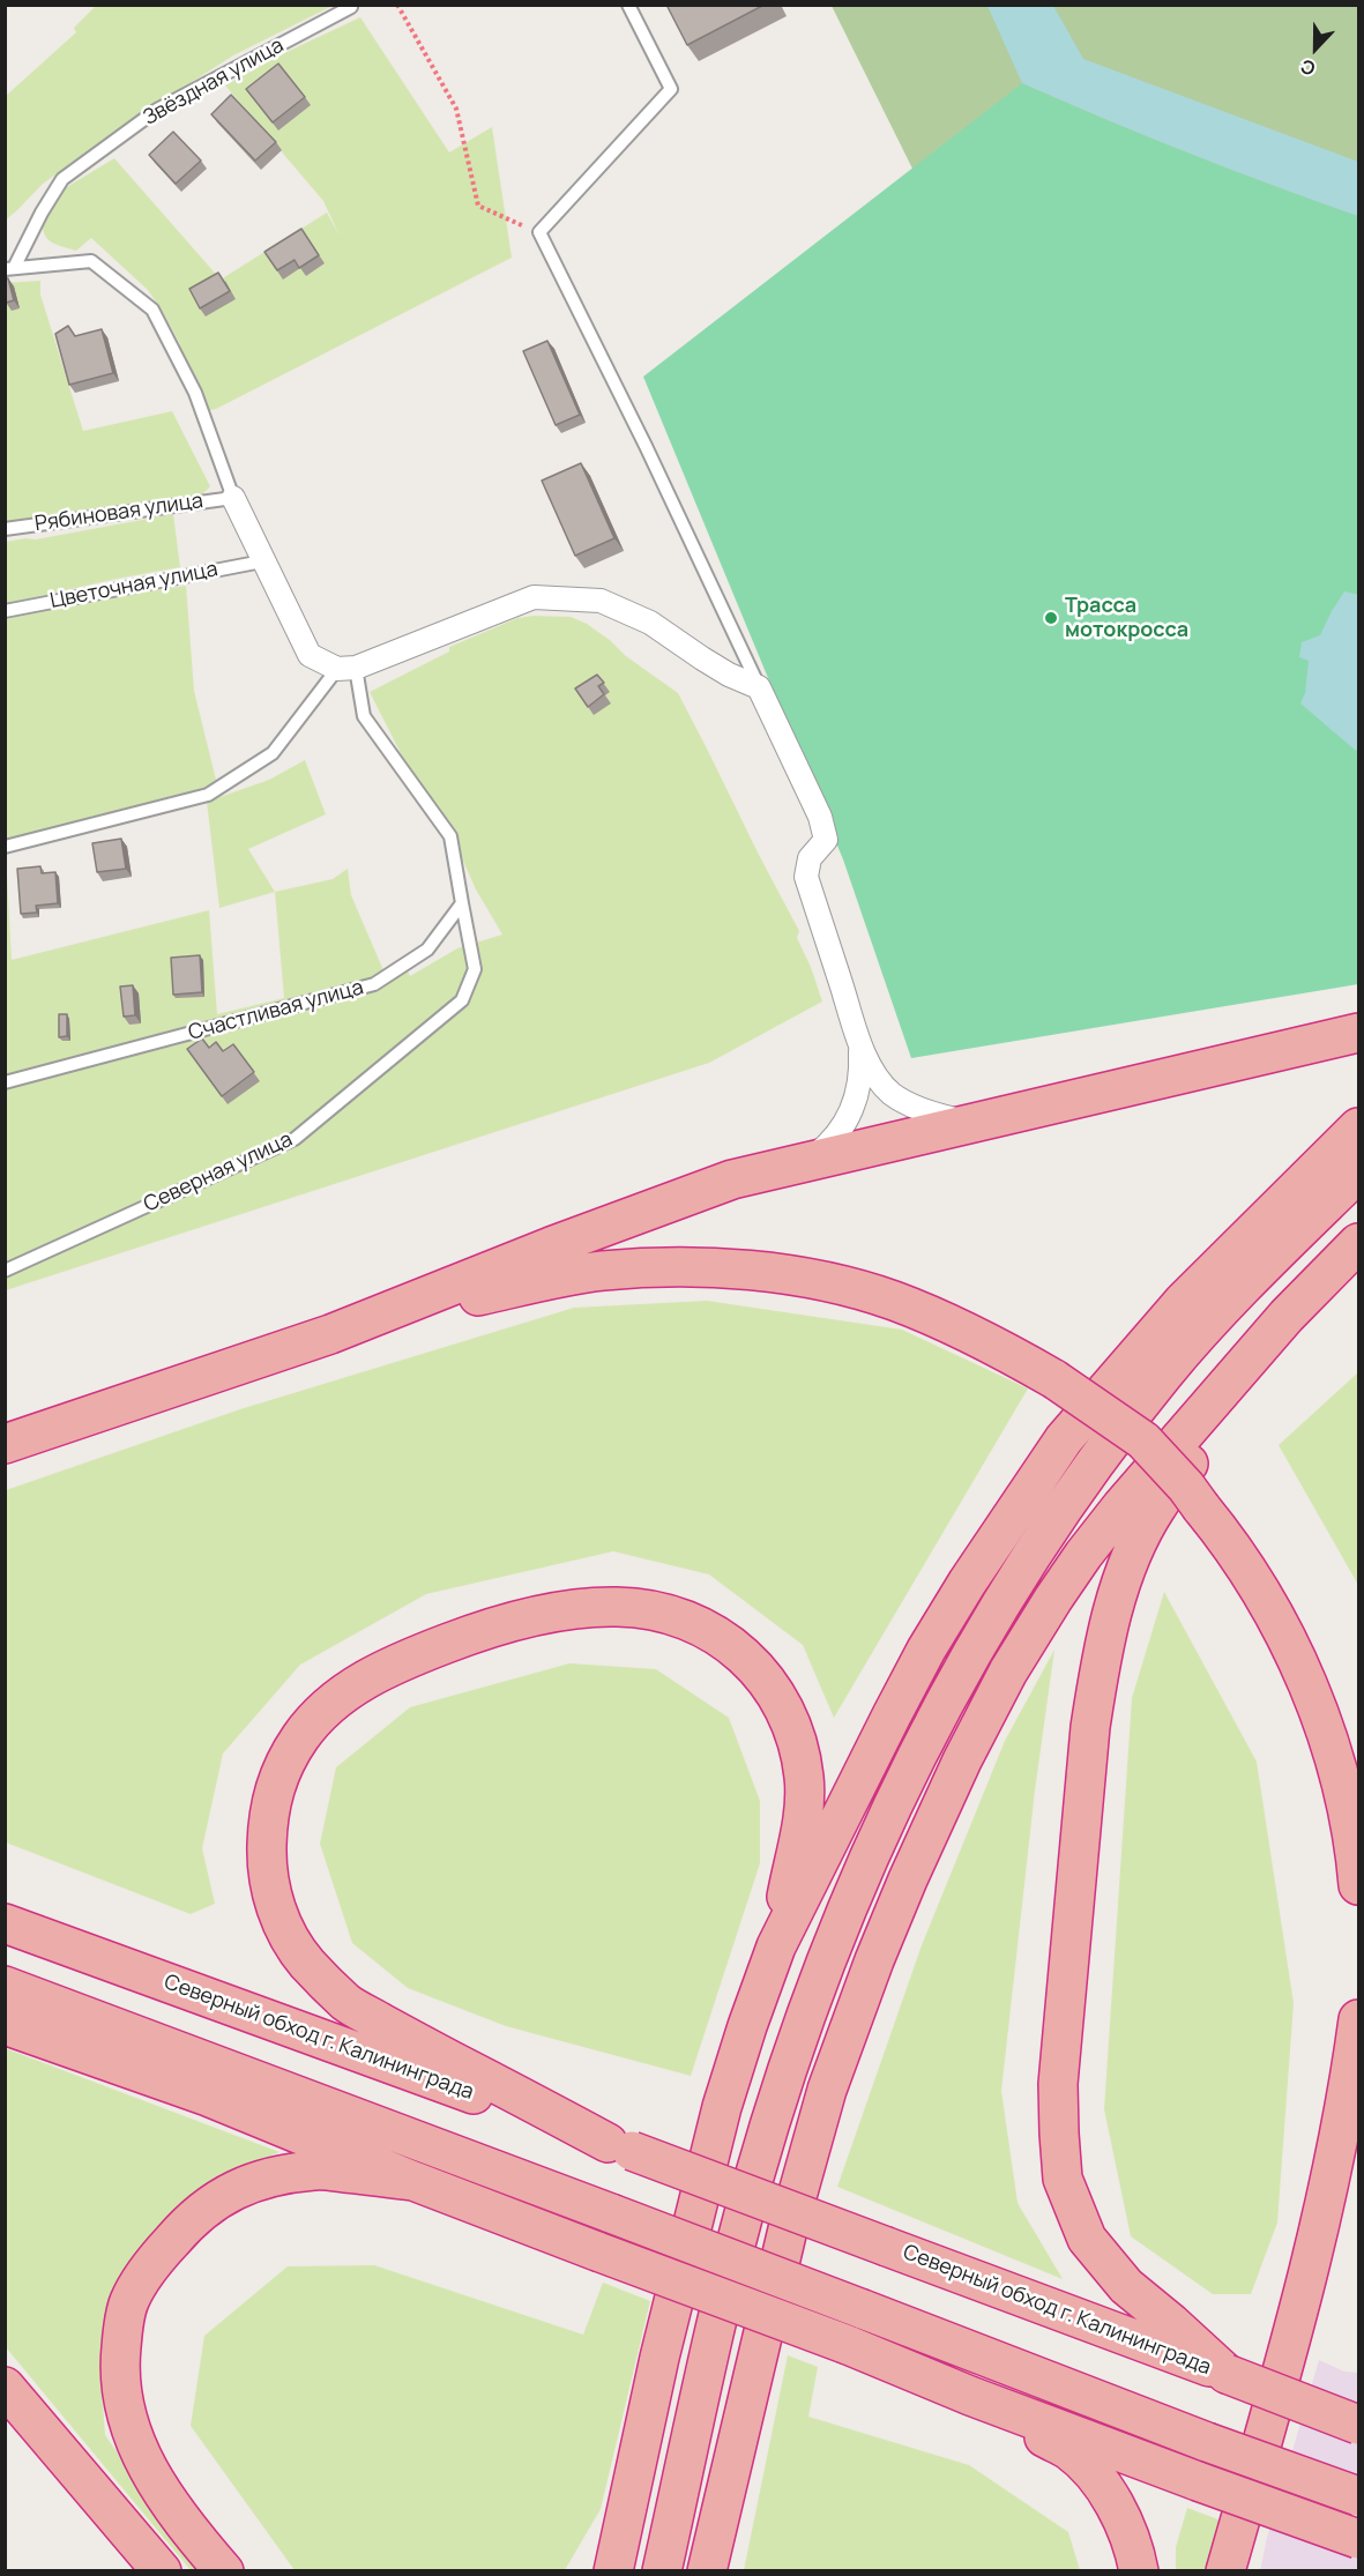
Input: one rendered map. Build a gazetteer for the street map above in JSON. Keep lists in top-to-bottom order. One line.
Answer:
{"streets":{"highway":["Северный обход г. Калининграда"],"lane":["Звёздная улица","Рябиновая улица","Цветочная улица","Счастливая улица","Северная улица"]},"crossings":[["Счастливая улица","Северная улица"]],"places":["Трасса мотокросса"],"north":"bottom"}
